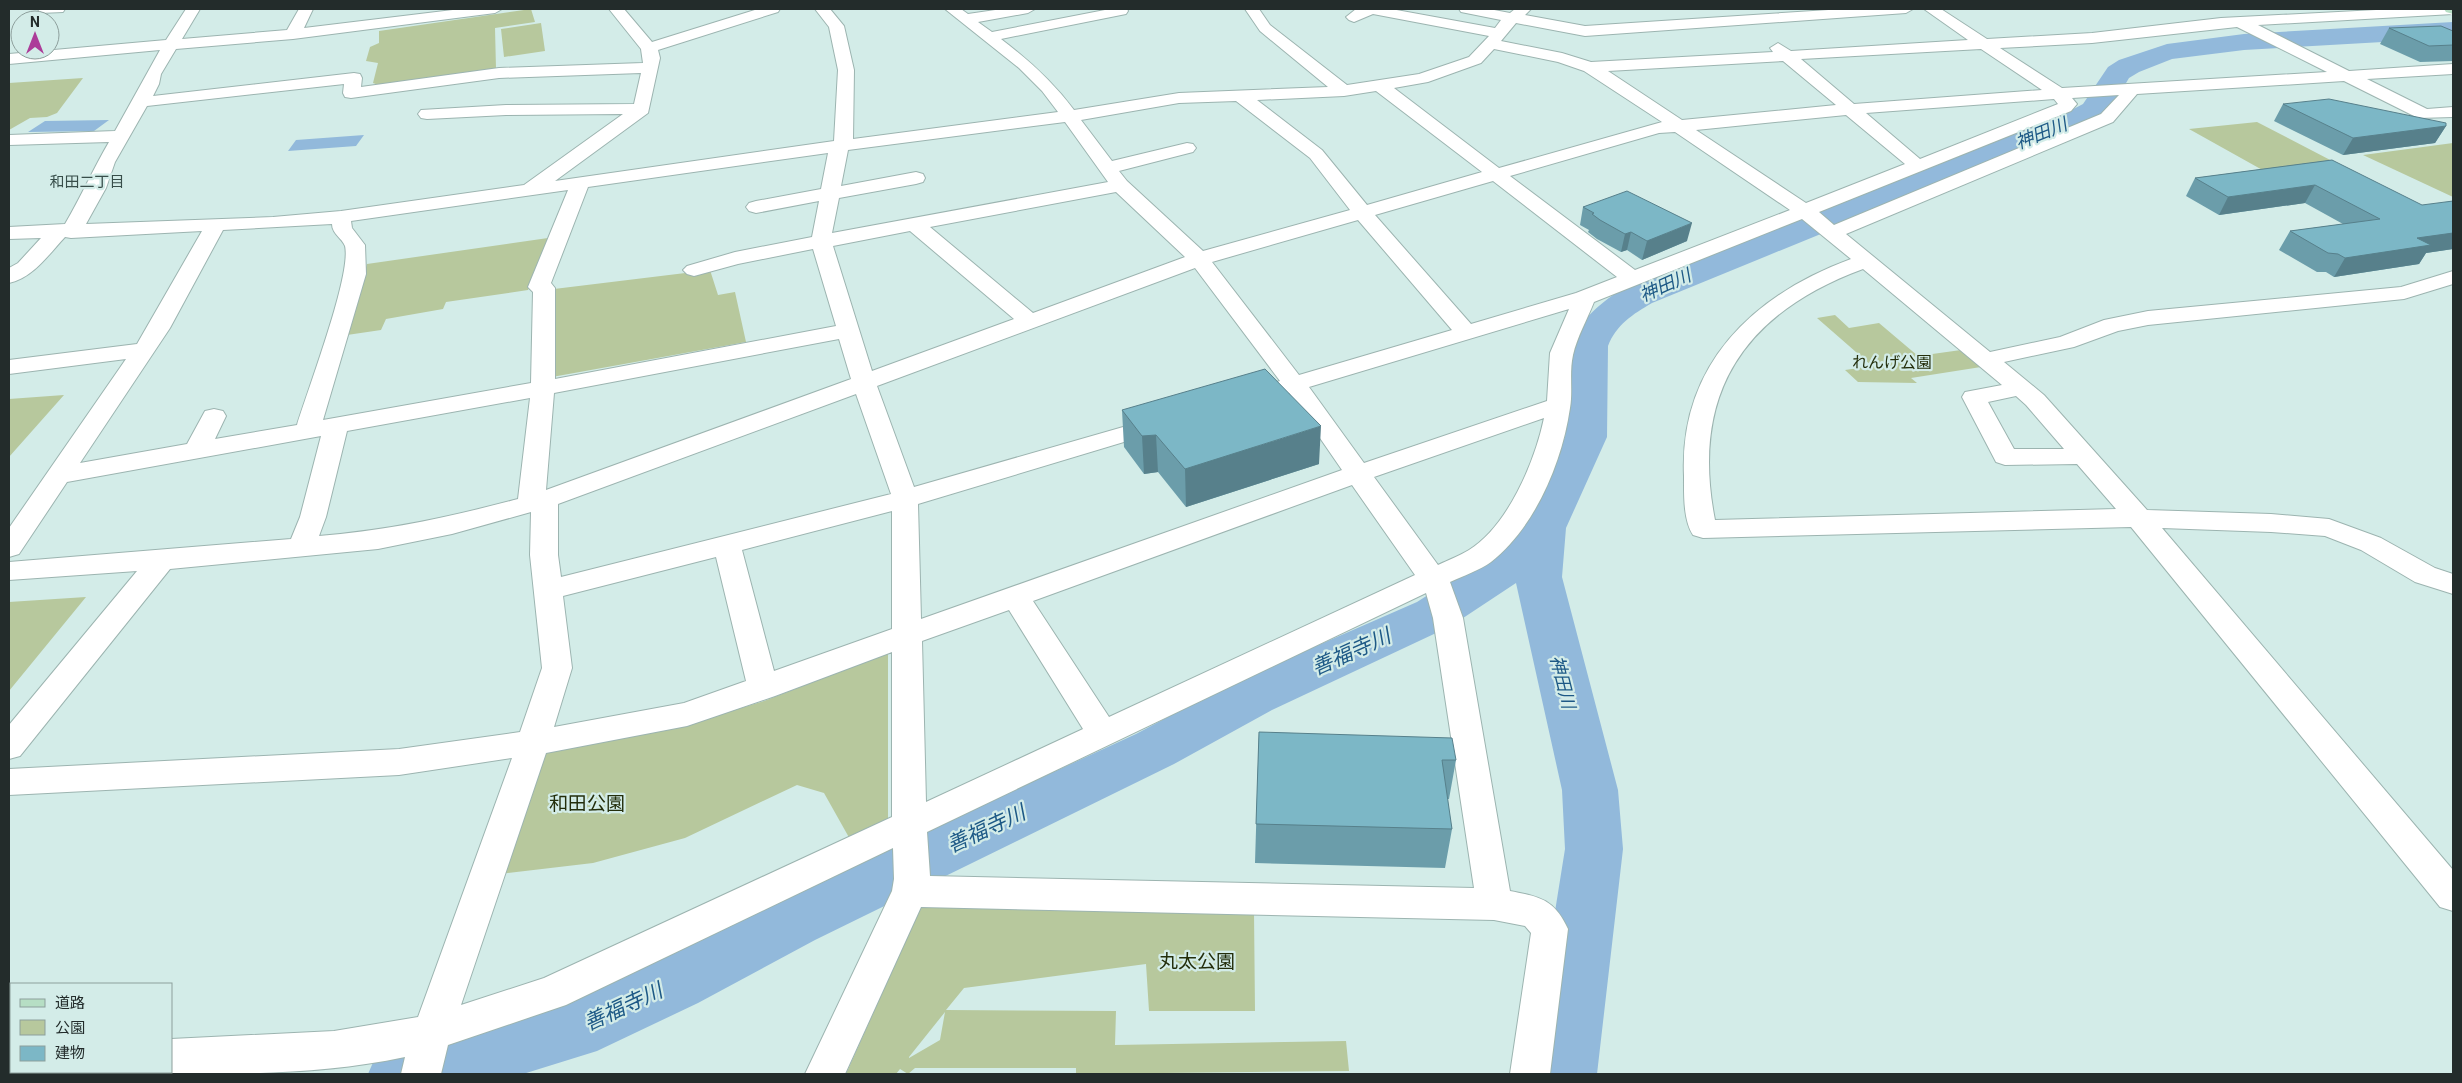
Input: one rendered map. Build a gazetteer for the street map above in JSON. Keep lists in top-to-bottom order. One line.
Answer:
{"districts":["和田二丁目"],"water":["神田川","善福寺川"],"parks":["れんげ公園","和田公園","丸太公園"],"legend":["道路","公園","建物"],"north":"top"}
